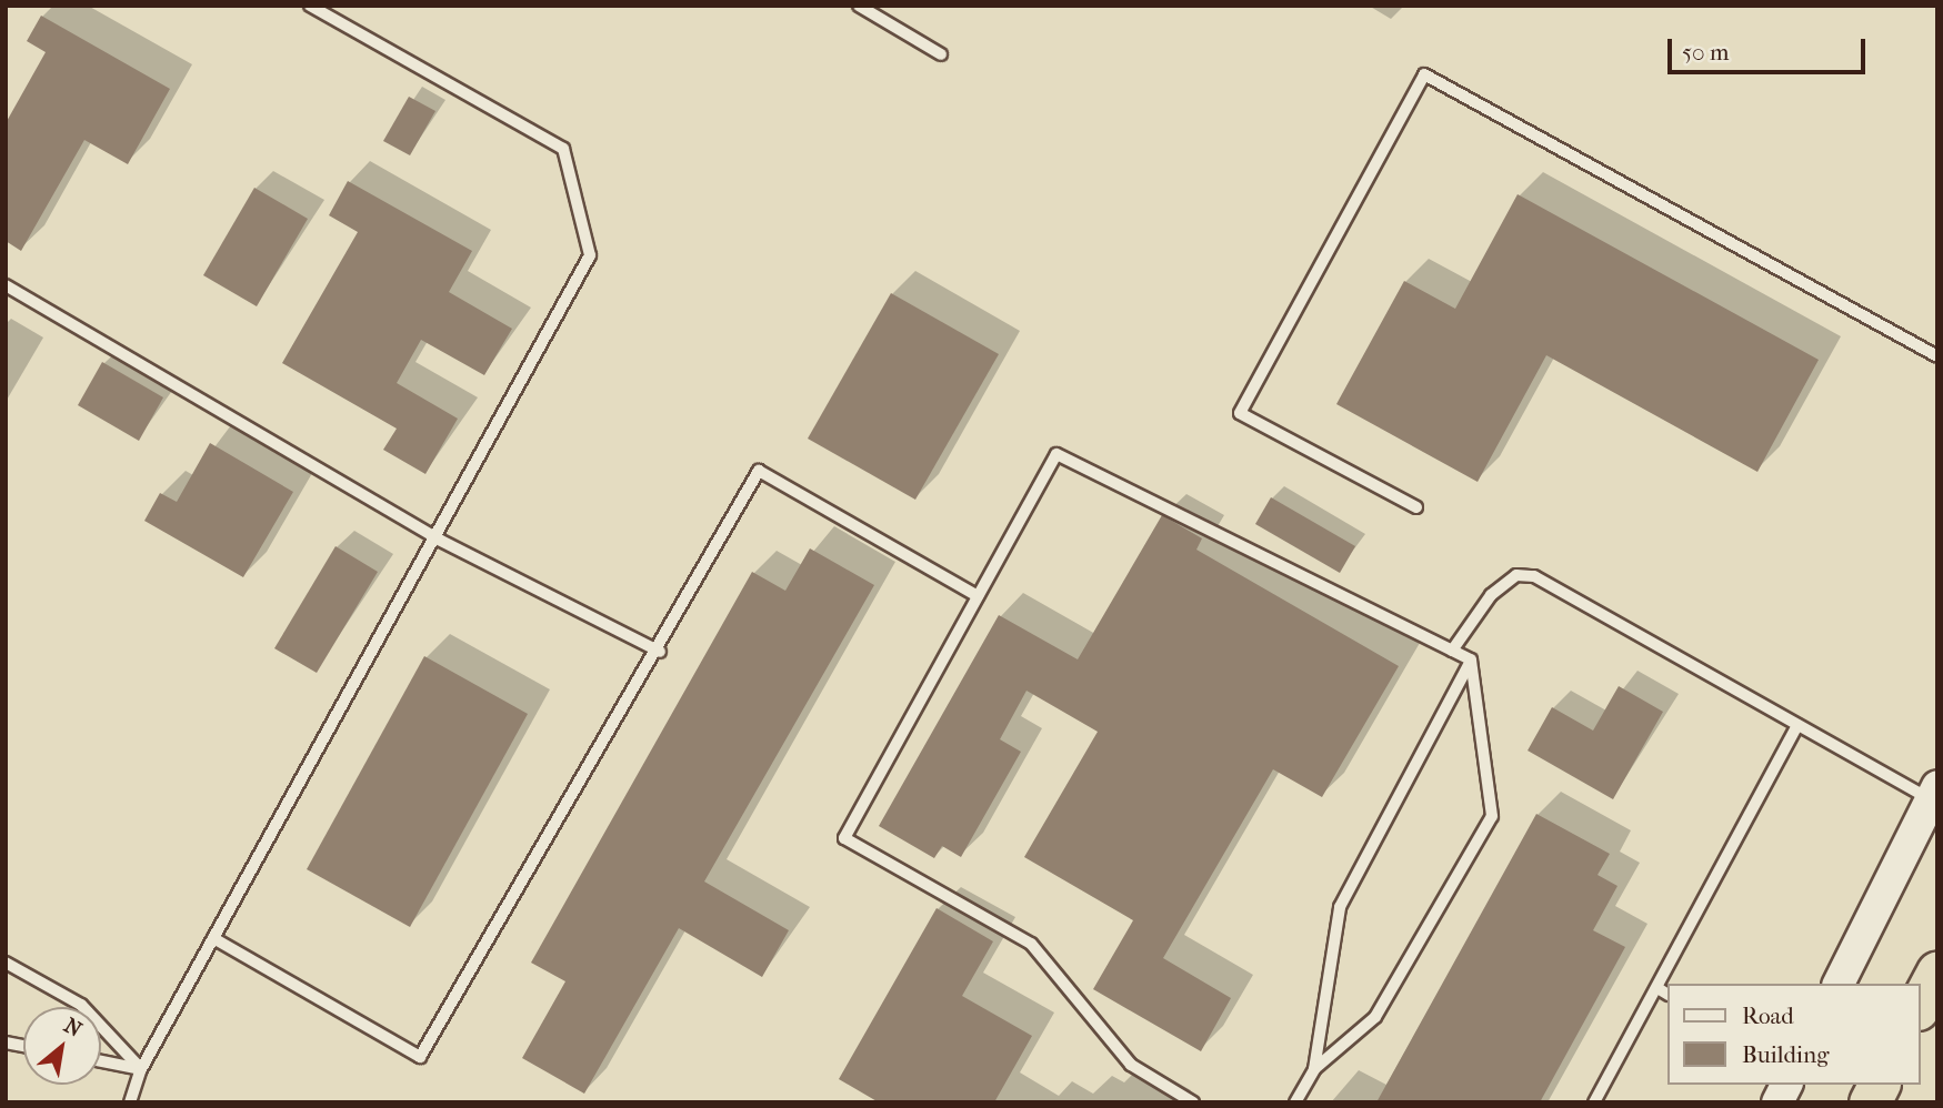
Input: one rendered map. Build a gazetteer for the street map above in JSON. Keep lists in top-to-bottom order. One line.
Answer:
{"legend":["Road","Building"],"scale_bar":"50 m","north":"top right"}
